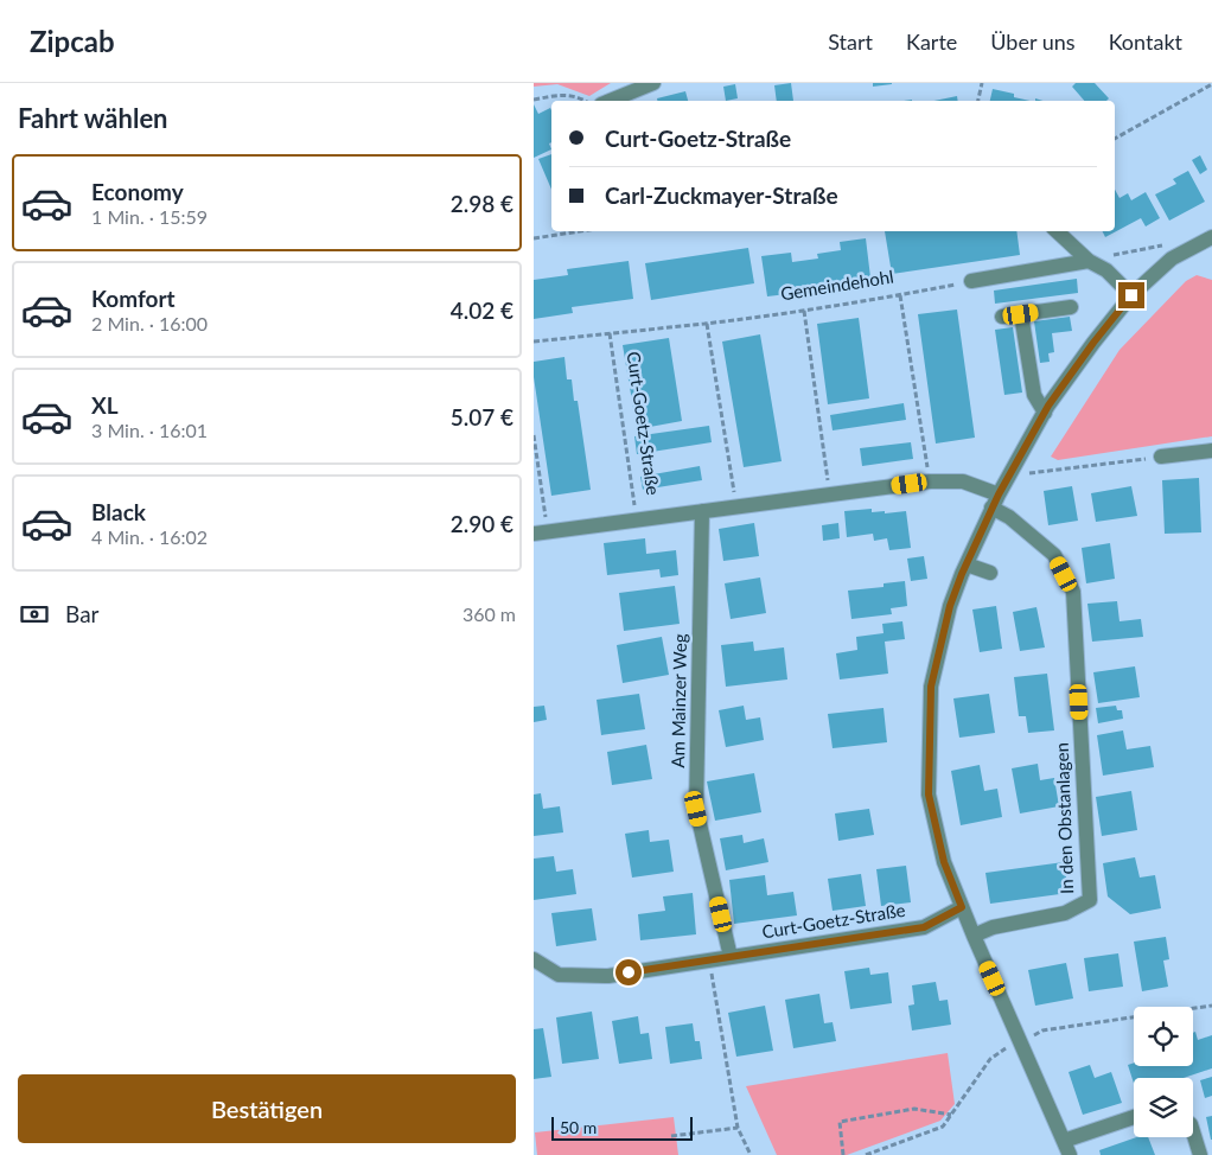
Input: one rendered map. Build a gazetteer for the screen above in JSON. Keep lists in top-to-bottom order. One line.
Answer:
{"streets":{"street":["Curt-Goetz-Straße","Am Mainzer Weg","In den Obstanlagen"],"path":["Gemeindehohl"]},"crossings":[["Gemeindehohl","Curt-Goetz-Straße"],["Curt-Goetz-Straße","Am Mainzer Weg"],["Curt-Goetz-Straße","In den Obstanlagen"]],"scale_bar":"50 m","page":{"header":"Zipcab","nav":["Start","Karte","Über uns","Kontakt"],"heading":"Fahrt wählen","banner":["Curt-Goetz-Straße","Carl-Zuckmayer-Straße"],"list":[{"name":"Economy","note":"1 Min. · 15:59","value":"2.98 €"},{"name":"Komfort","note":"2 Min. · 16:00","value":"4.02 €"},{"name":"XL","note":"3 Min. · 16:01","value":"5.07 €"},{"name":"Black","note":"4 Min. · 16:02","value":"2.90 €"}],"pay":["Bar","360 m"],"buttons":"Bestätigen","scale":"50 m"}}
